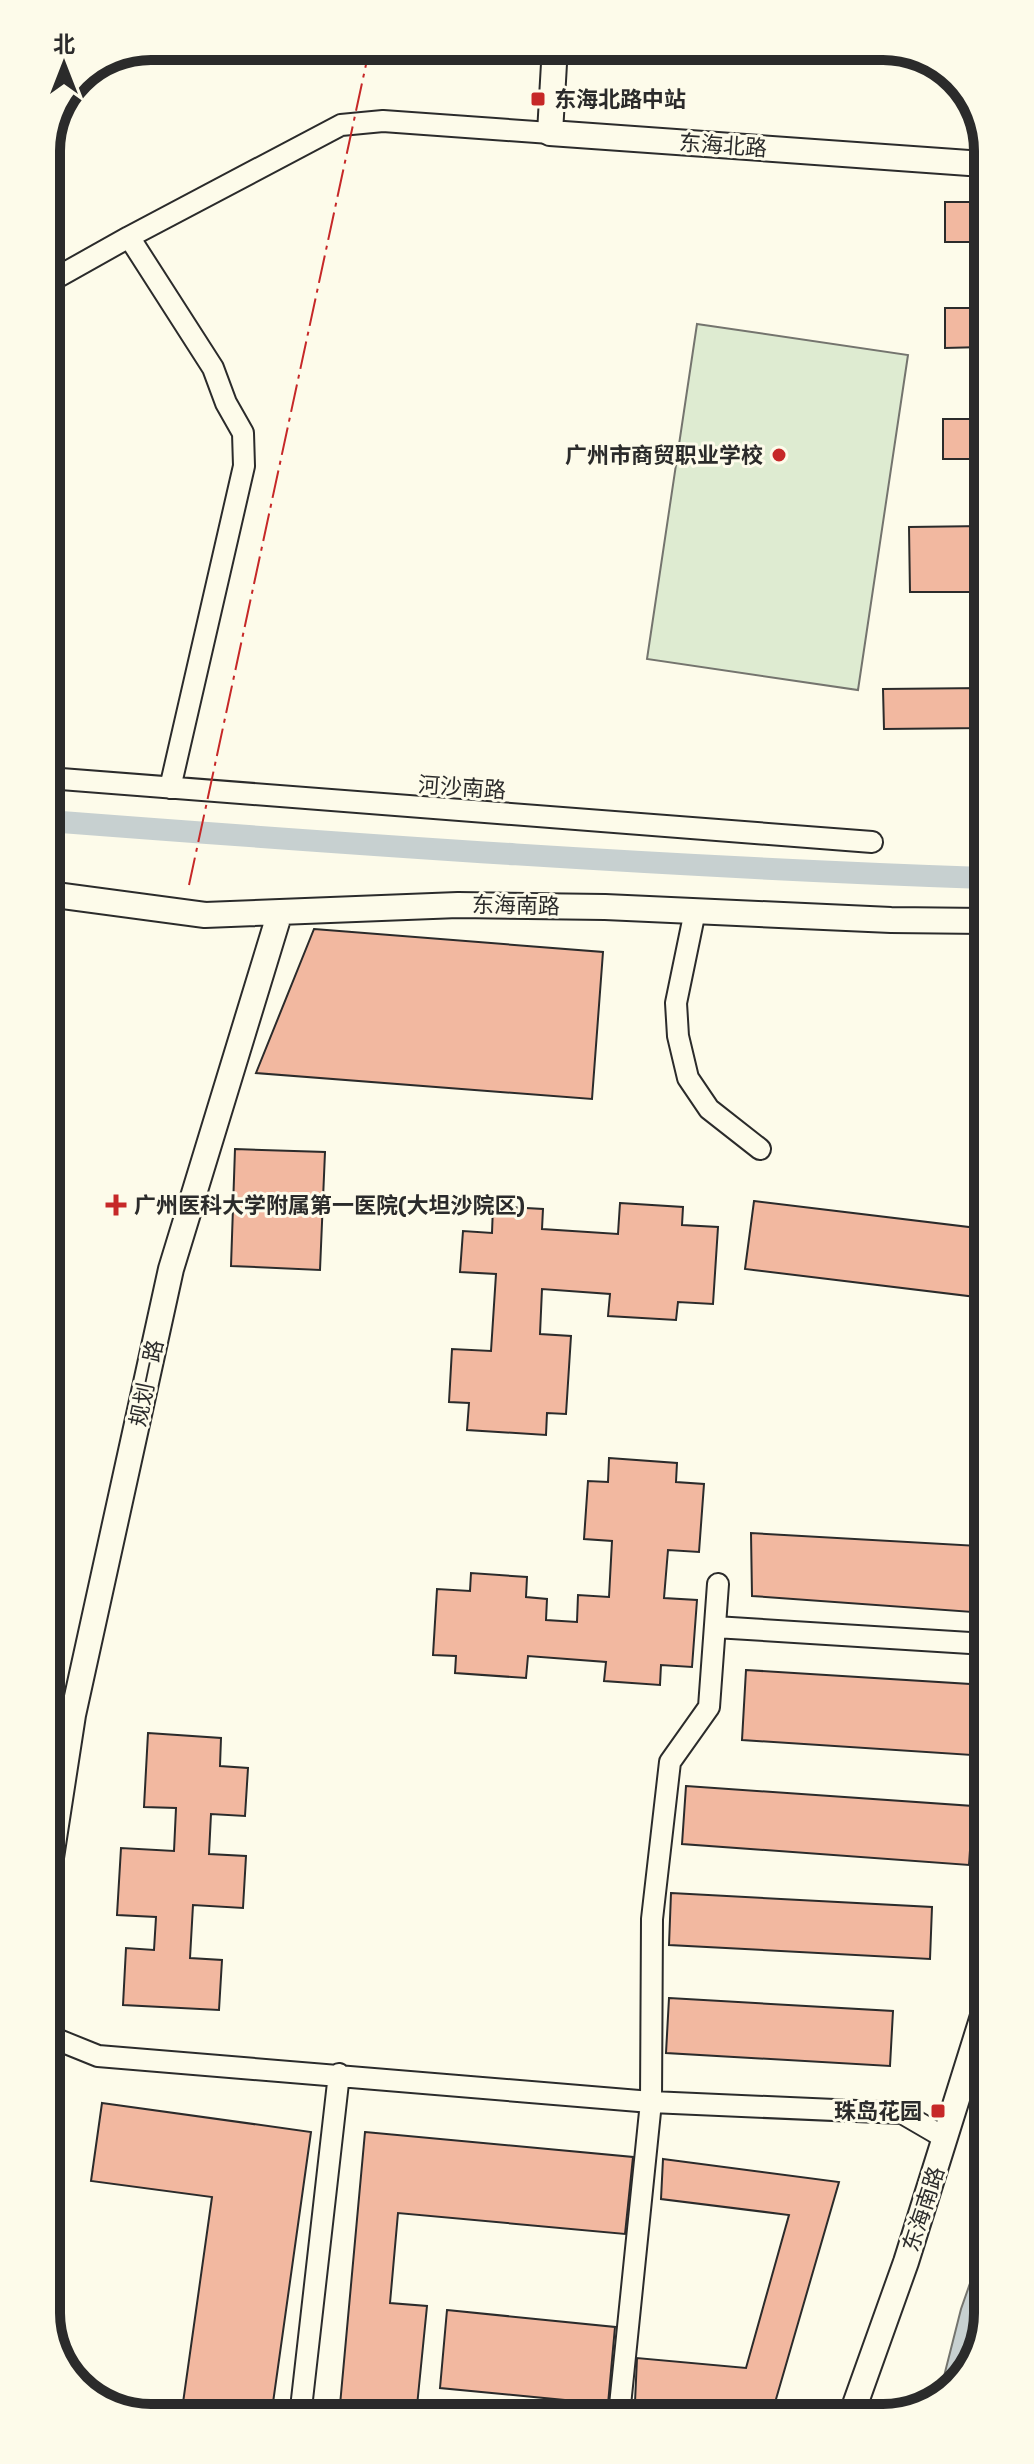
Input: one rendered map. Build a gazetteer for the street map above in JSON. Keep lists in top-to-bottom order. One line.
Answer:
{"streets":{"street":["东海北路","河沙南路","东海南路","规划一路"]},"crossings":[["东海南路","规划一路"]],"places":{"transit":["东海北路中站","珠岛花园"],"other":["广州市商贸职业学校"],"health":["广州医科大学附属第一医院(大坦沙院区)"]},"north":"top"}
